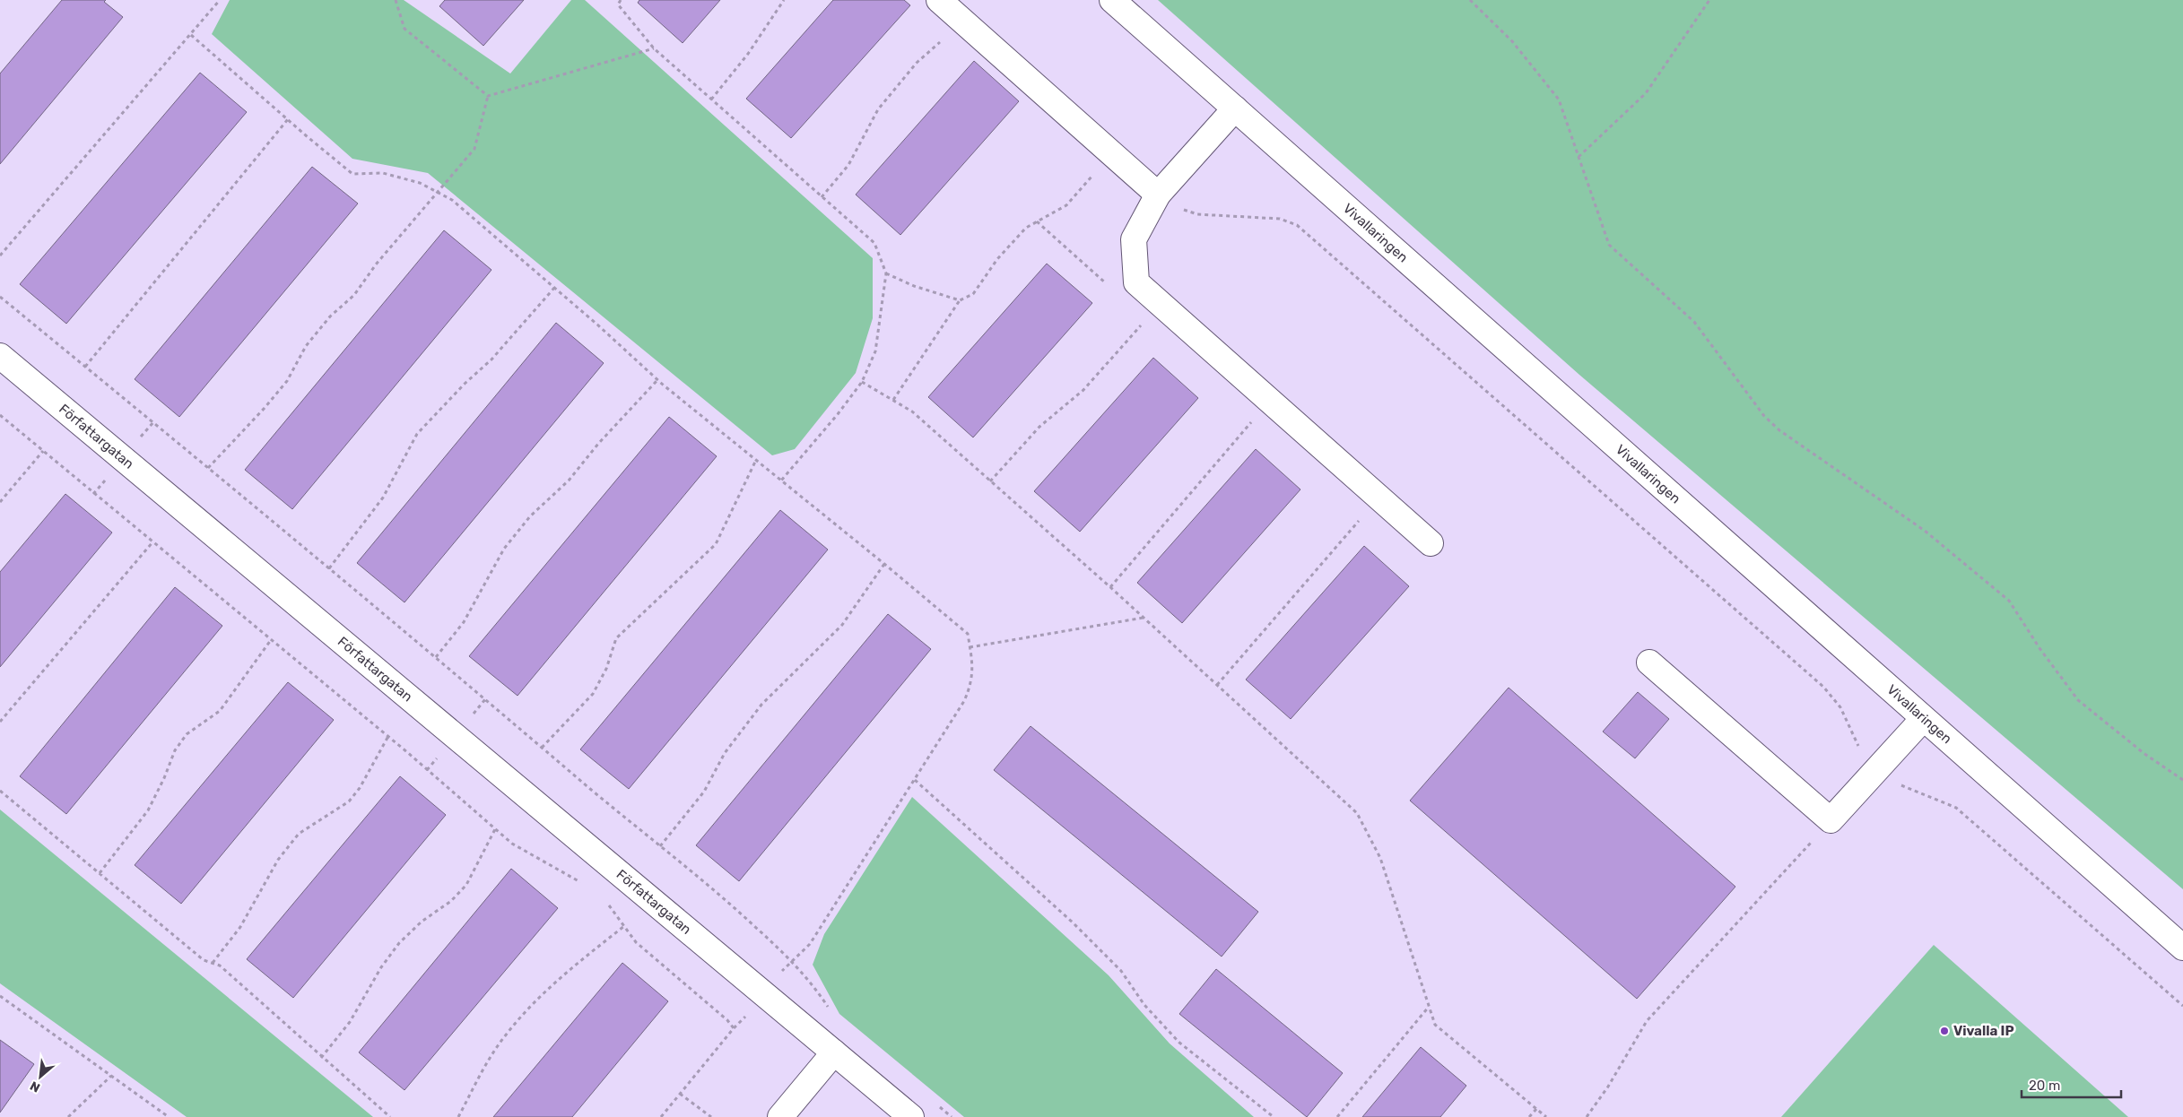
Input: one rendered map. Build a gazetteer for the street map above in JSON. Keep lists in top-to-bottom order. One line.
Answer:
{"streets":{"street":["Vivallaringen","Författargatan"]},"places":["Vivalla IP"],"scale_bar":"20 m","north":"bottom left"}
